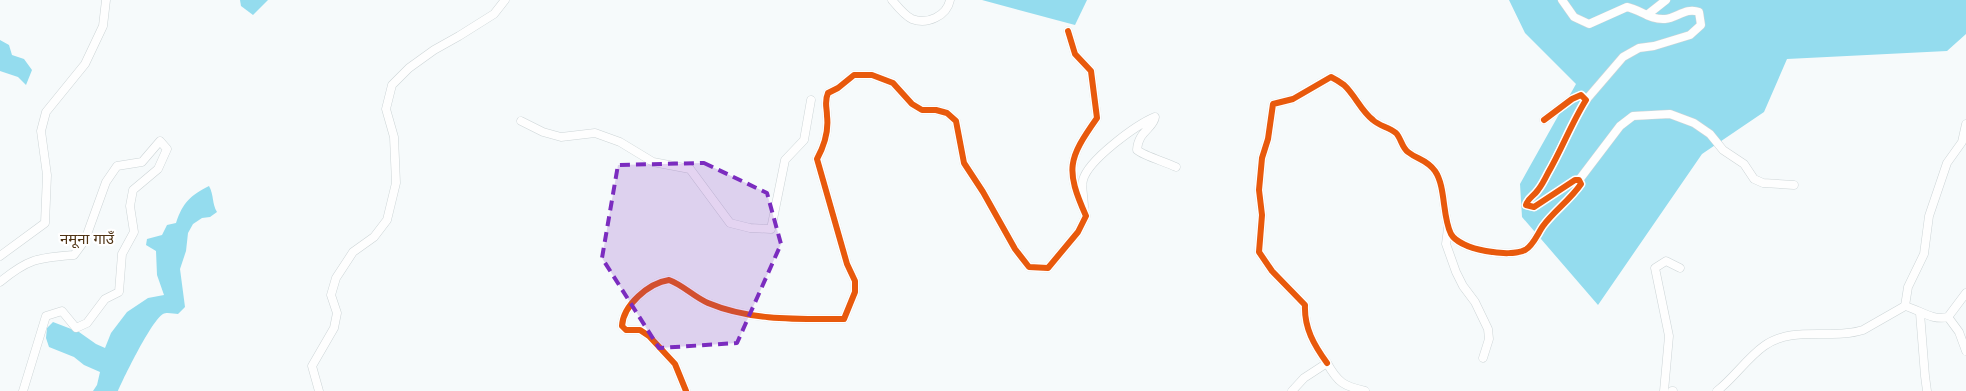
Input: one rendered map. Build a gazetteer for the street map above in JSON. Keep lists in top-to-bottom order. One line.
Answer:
{"districts":["नमूना गाउँ"]}
